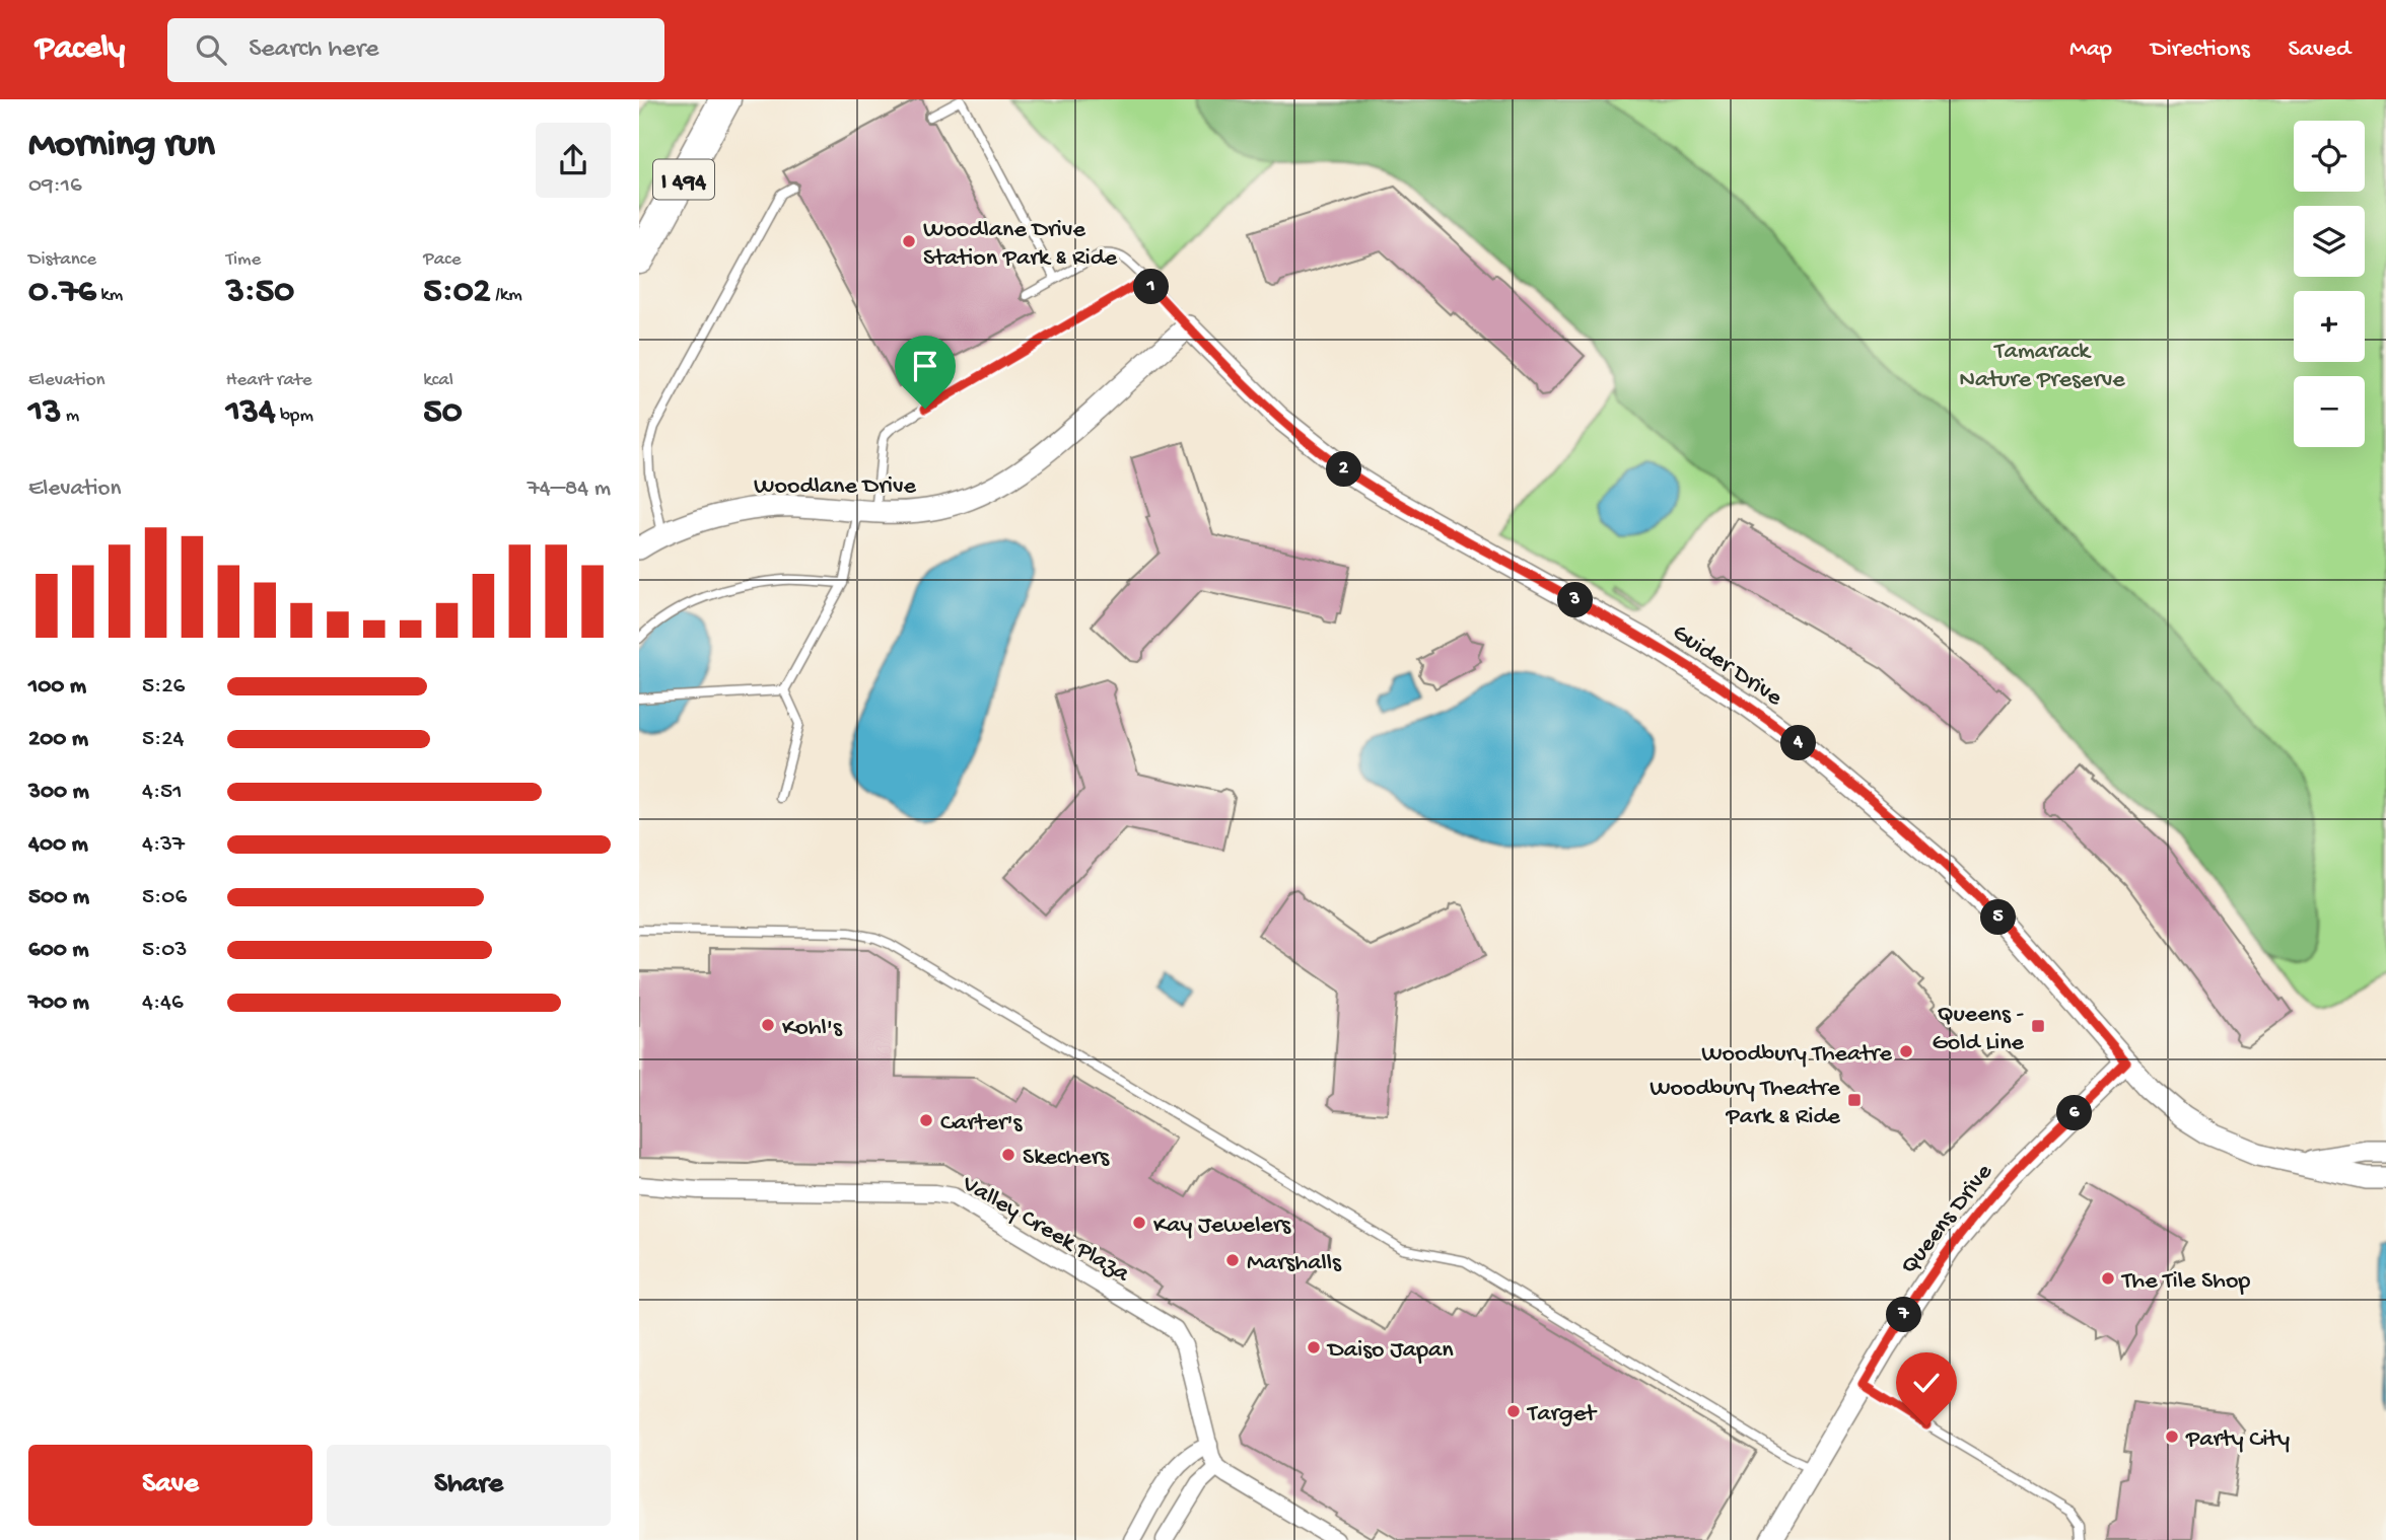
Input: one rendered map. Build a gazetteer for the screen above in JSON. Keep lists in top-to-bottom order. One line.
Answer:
{"streets":{"highway":["I 494"],"street":["Woodlane Drive","Guider Drive","Queens Drive","Valley Creek Plaza"]},"crossings":[["Woodlane Drive","Guider Drive"],["Guider Drive","Queens Drive"]],"parks":["Tamarack Nature Preserve"],"places":{"other":["Woodlane Drive Station Park & Ride","Kohl's","Woodbury Theatre","Carter's","Skechers","Kay Jewelers","Marshalls","The Tile Shop","Daiso Japan","Target","Party City"],"transit":["Queens - Gold Line","Woodbury Theatre Park & Ride"]},"page":{"header":"Pacely","search":"Search here","nav":["Map","Directions","Saved"],"heading":["Morning run","09:16"],"map_buttons":["+","−"],"stats":[["Distance","0.76 km"],["Time","3:50"],["Pace","5:02 /km"],["Elevation","13 m"],["Heart rate","134 bpm"],["kcal","50"]],"pins":["1","2","3","4","5","6","7"],"chart":["Elevation","74–84 m"],"list":[{"name":"100 m","note":"5:26"},{"name":"200 m","note":"5:24"},{"name":"300 m","note":"4:51"},{"name":"400 m","note":"4:37"},{"name":"500 m","note":"5:06"},{"name":"600 m","note":"5:03"},{"name":"700 m","note":"4:46"}],"buttons":["Save","Share"]}}
